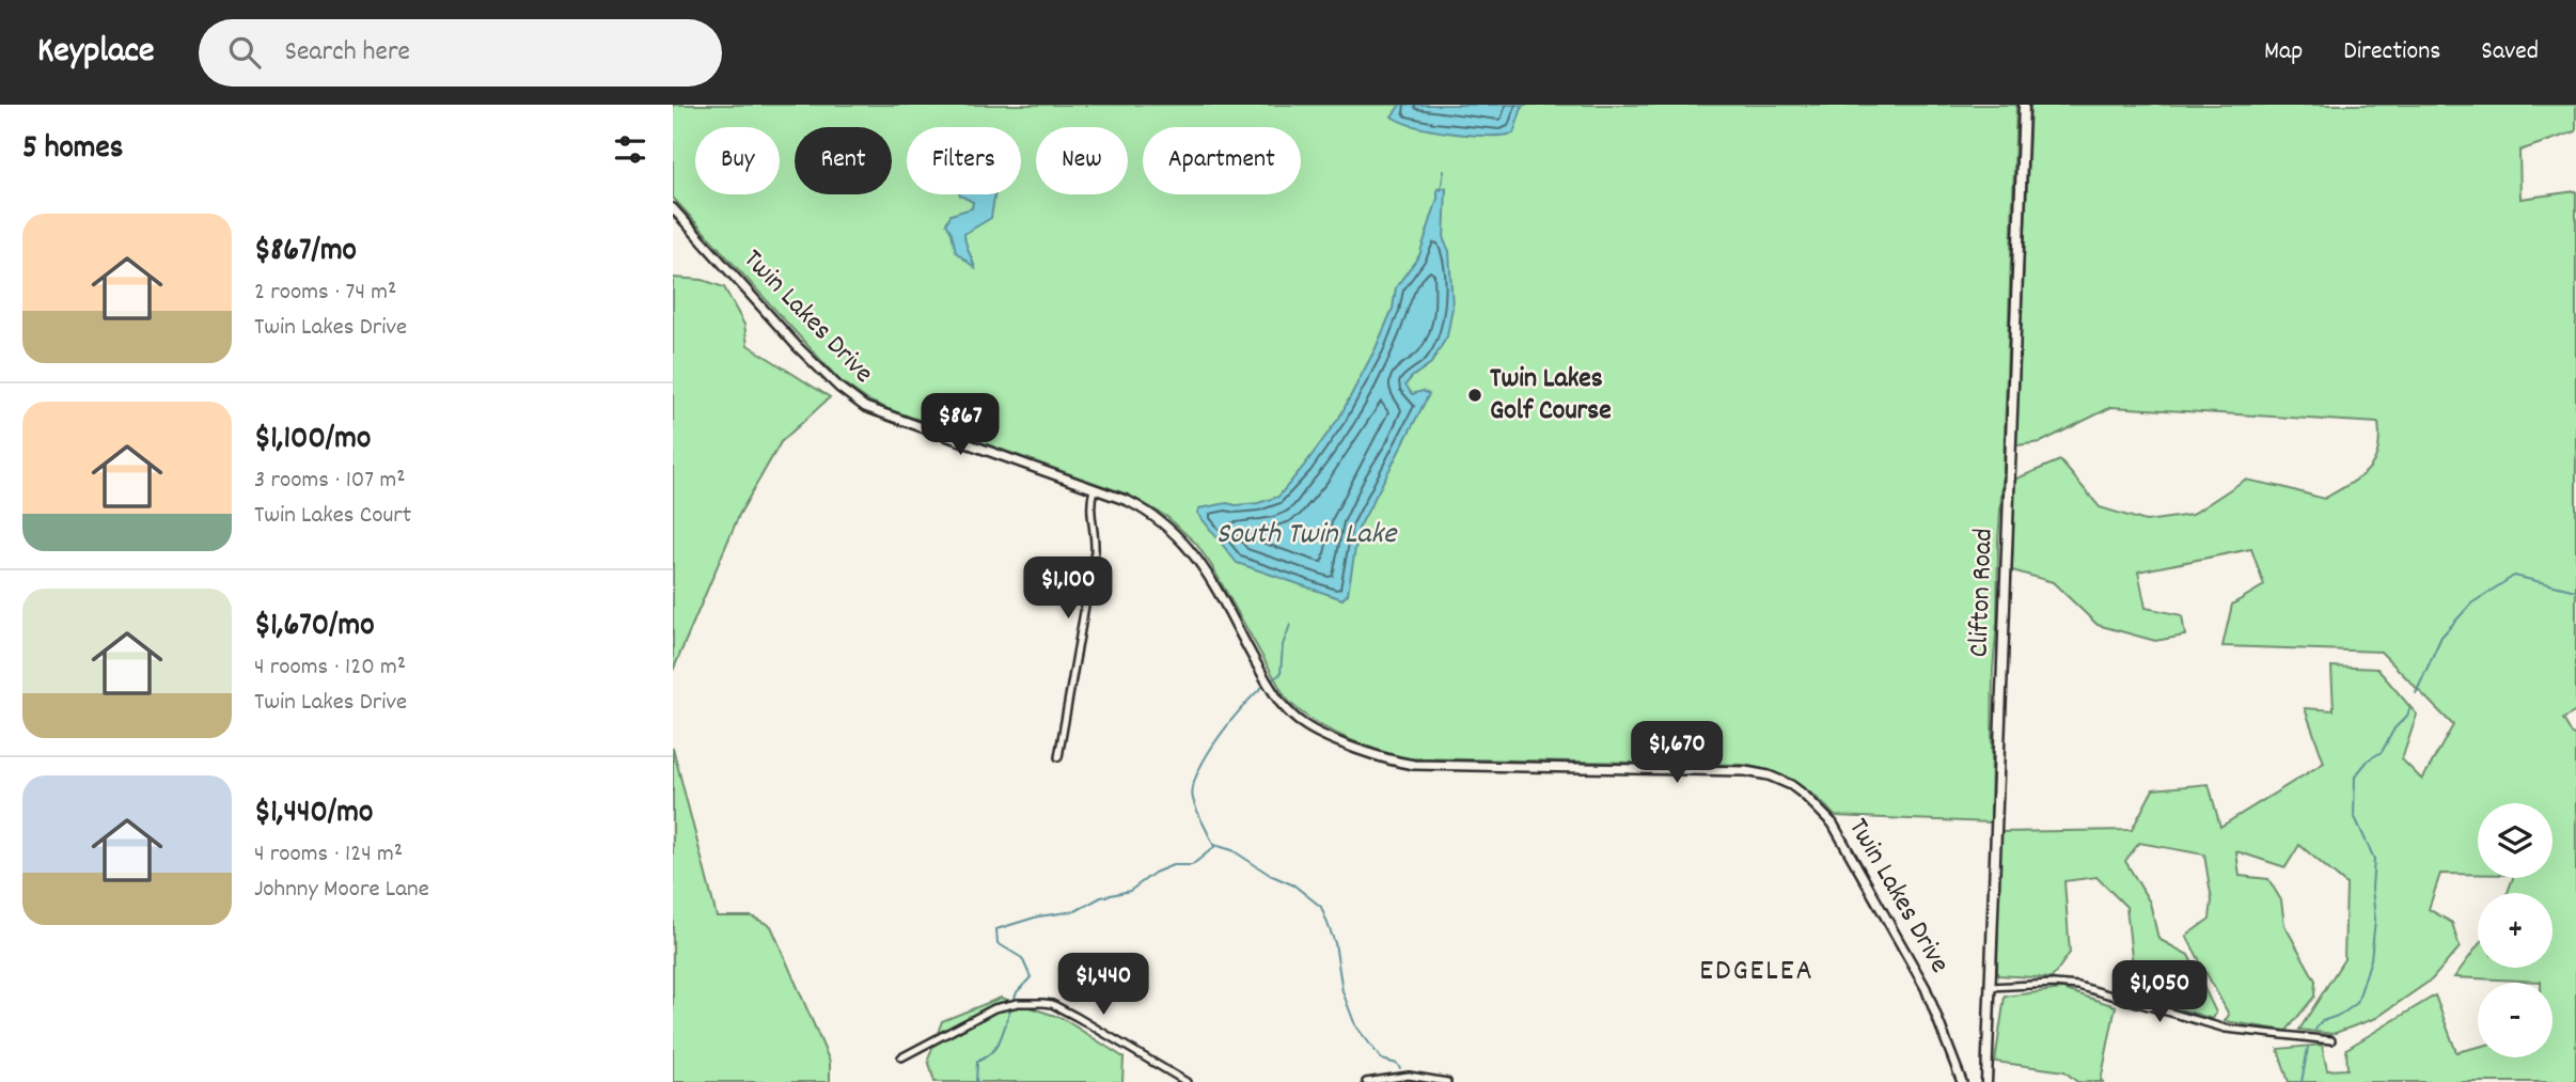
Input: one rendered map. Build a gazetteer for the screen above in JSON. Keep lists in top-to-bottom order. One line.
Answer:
{"streets":{"main road":["Clifton Road"],"street":["Twin Lakes Drive"]},"districts":["EDGELEA"],"water":["South Twin Lake"],"places":["Twin Lakes Golf Course"],"page":{"header":"Keyplace","search":"Search here","nav":["Map","Directions","Saved"],"heading":"5 homes","chip":["Buy","Rent","Filters","New","Apartment"],"list":[{"name":"$867/mo","note":"2 rooms · 74 m² · Twin Lakes Drive"},{"name":"$1,100/mo","note":"3 rooms · 107 m² · Twin Lakes Court"},{"name":"$1,670/mo","note":"4 rooms · 120 m² · Twin Lakes Drive"},{"name":"$1,440/mo","note":"4 rooms · 124 m² · Johnny Moore Lane"}],"price":["$867","$1,100","$1,670","$1,440","$1,050"],"map_buttons":["+","−"]}}
